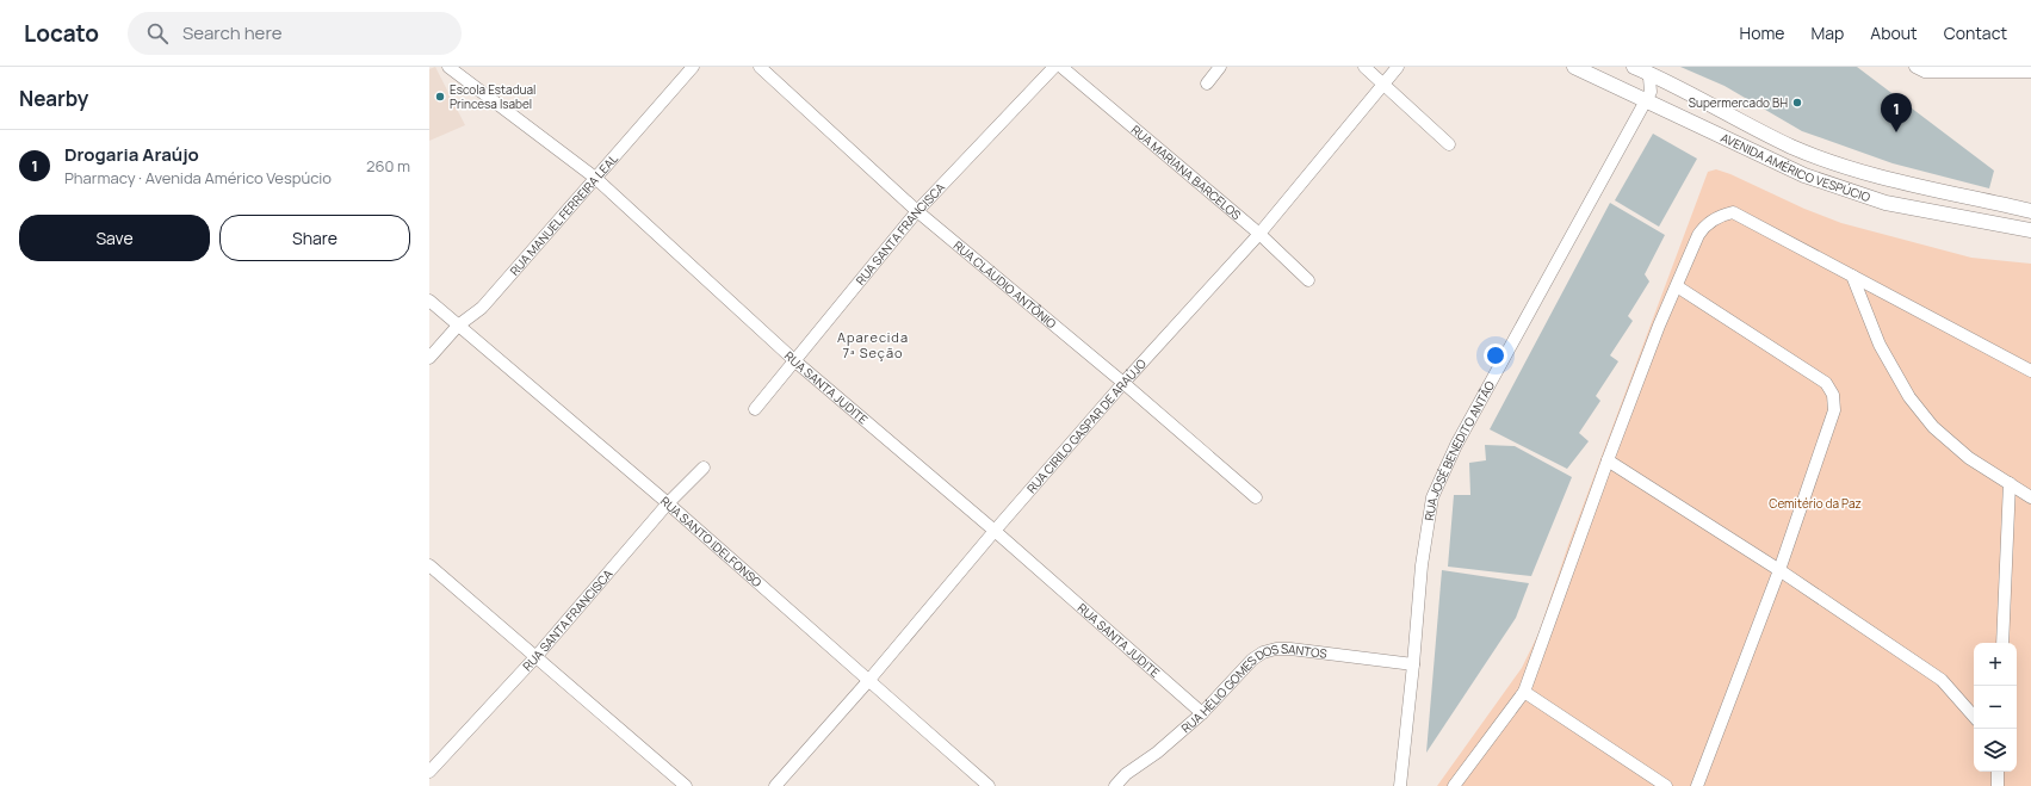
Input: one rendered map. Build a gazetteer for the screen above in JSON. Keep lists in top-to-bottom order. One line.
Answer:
{"streets":{"main road":["AVENIDA AMÉRICO VESPÚCIO"],"street":["RUA MARIANA BARCELOS","RUA MANUEL FERREIRA LEAL","RUA SANTA FRANCISCA","RUA CLÁUDIO ANTÔNIO","RUA SANTA JUDITE","RUA CIRILO GASPAR DE ARAÚJO","RUA JOSÉ BENEDITO ANTÃO","RUA SANTO IDELFONSO","RUA HÉLIO GOMES DOS SANTOS"]},"crossings":[["AVENIDA AMÉRICO VESPÚCIO","RUA JOSÉ BENEDITO ANTÃO"],["RUA MARIANA BARCELOS","RUA CIRILO GASPAR DE ARAÚJO"],["RUA MANUEL FERREIRA LEAL","RUA SANTA JUDITE"],["RUA MANUEL FERREIRA LEAL","RUA SANTO IDELFONSO"],["RUA SANTA FRANCISCA","RUA CLÁUDIO ANTÔNIO"],["RUA SANTA FRANCISCA","RUA SANTA JUDITE"],["RUA SANTA FRANCISCA","RUA SANTO IDELFONSO"],["RUA CLÁUDIO ANTÔNIO","RUA CIRILO GASPAR DE ARAÚJO"],["RUA SANTA JUDITE","RUA CIRILO GASPAR DE ARAÚJO"],["RUA SANTA JUDITE","RUA HÉLIO GOMES DOS SANTOS"],["RUA CIRILO GASPAR DE ARAÚJO","RUA SANTO IDELFONSO"],["RUA JOSÉ BENEDITO ANTÃO","RUA HÉLIO GOMES DOS SANTOS"]],"districts":["Aparecida 7ª Seção"],"parks":["Cemitério da Paz"],"places":["Escola Estadual Princesa Isabel","Supermercado BH"],"page":{"header":"Locato","search":"Search here","nav":["Home","Map","About","Contact"],"heading":"Nearby","pins":"1","list":[{"mark":"1","name":"Drogaria Araújo","note":"Pharmacy · Avenida Américo Vespúcio","value":"260 m"}],"buttons":["Save","Share"],"map_buttons":["+","−"]}}
